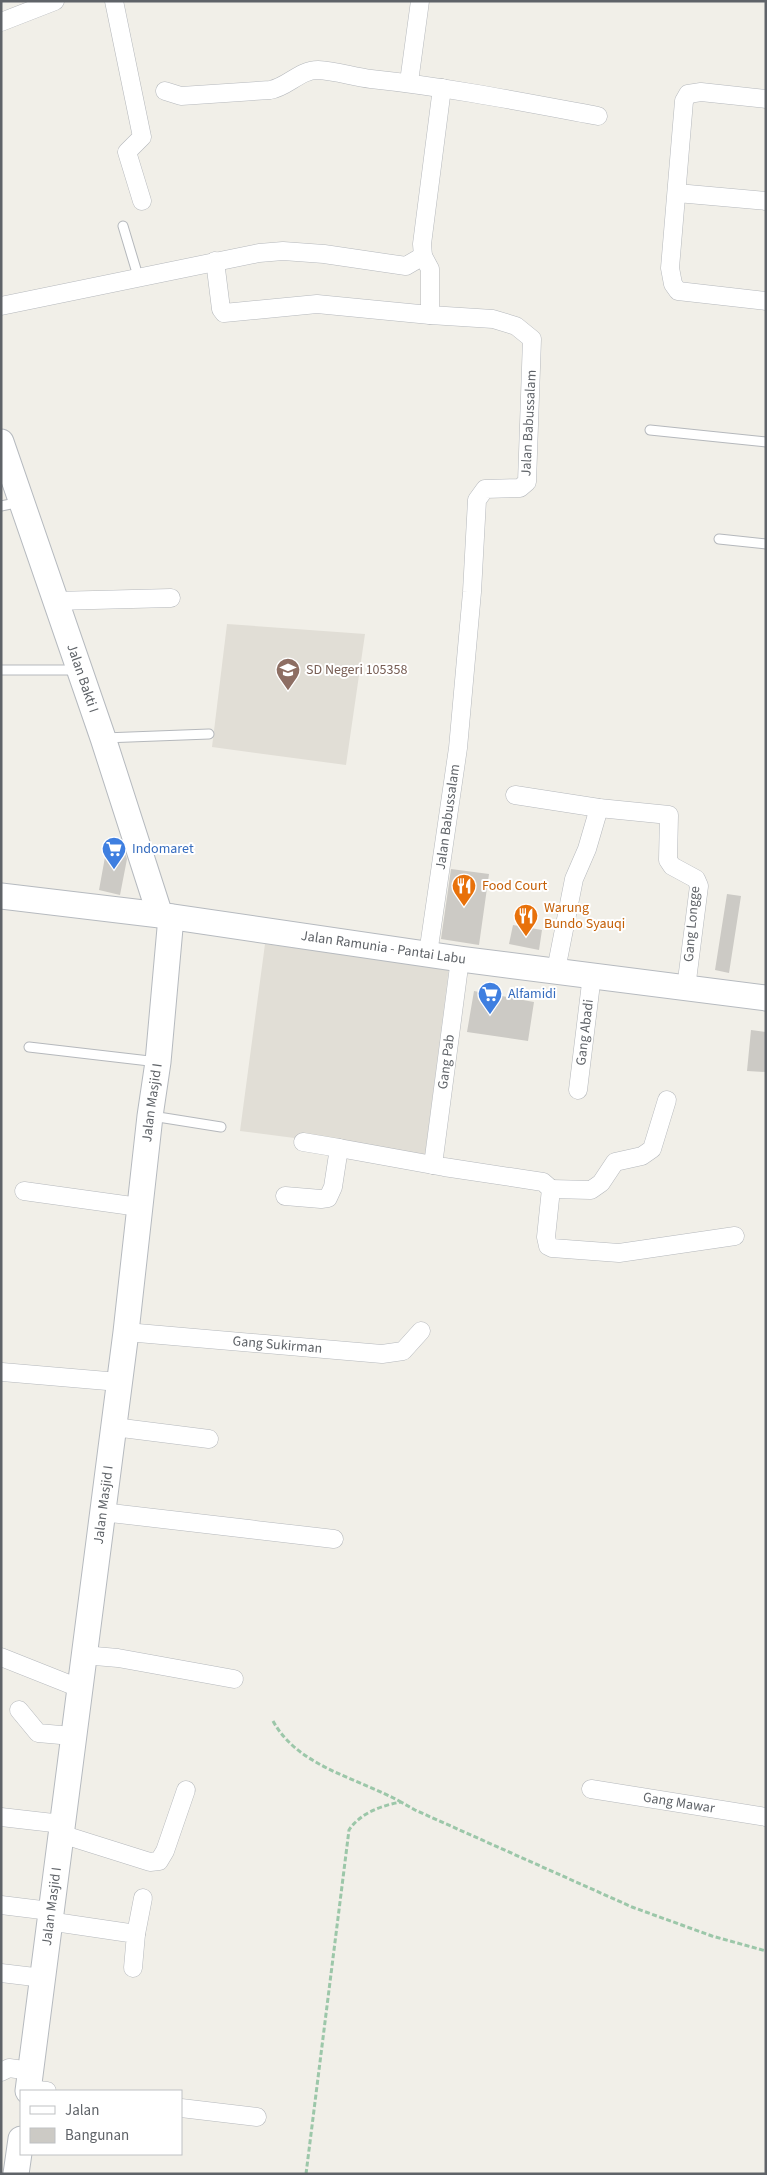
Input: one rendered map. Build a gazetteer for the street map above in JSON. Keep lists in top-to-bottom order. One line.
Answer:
{"streets":{"main road":["Jalan Bakti I","Jalan Ramunia - Pantai Labu","Jalan Masjid I"],"street":["Jalan Babussalam","Gang Longge","Gang Abadi","Gang Pab","Gang Sukirman","Gang Mawar"]},"crossings":[["Jalan Babussalam","Jalan Ramunia - Pantai Labu"],["Jalan Bakti I","Jalan Ramunia - Pantai Labu"],["Jalan Bakti I","Jalan Masjid I"],["Gang Longge","Jalan Ramunia - Pantai Labu"],["Jalan Ramunia - Pantai Labu","Gang Abadi"],["Jalan Ramunia - Pantai Labu","Gang Pab"],["Jalan Ramunia - Pantai Labu","Jalan Masjid I"],["Jalan Masjid I","Gang Sukirman"]],"places":{"school or university":["SD Negeri 105358"],"supermarket":["Indomaret","Alfamidi"],"restaurant":["Food Court","Warung Bundo Syauqi"]},"legend":["Jalan","Bangunan"]}
